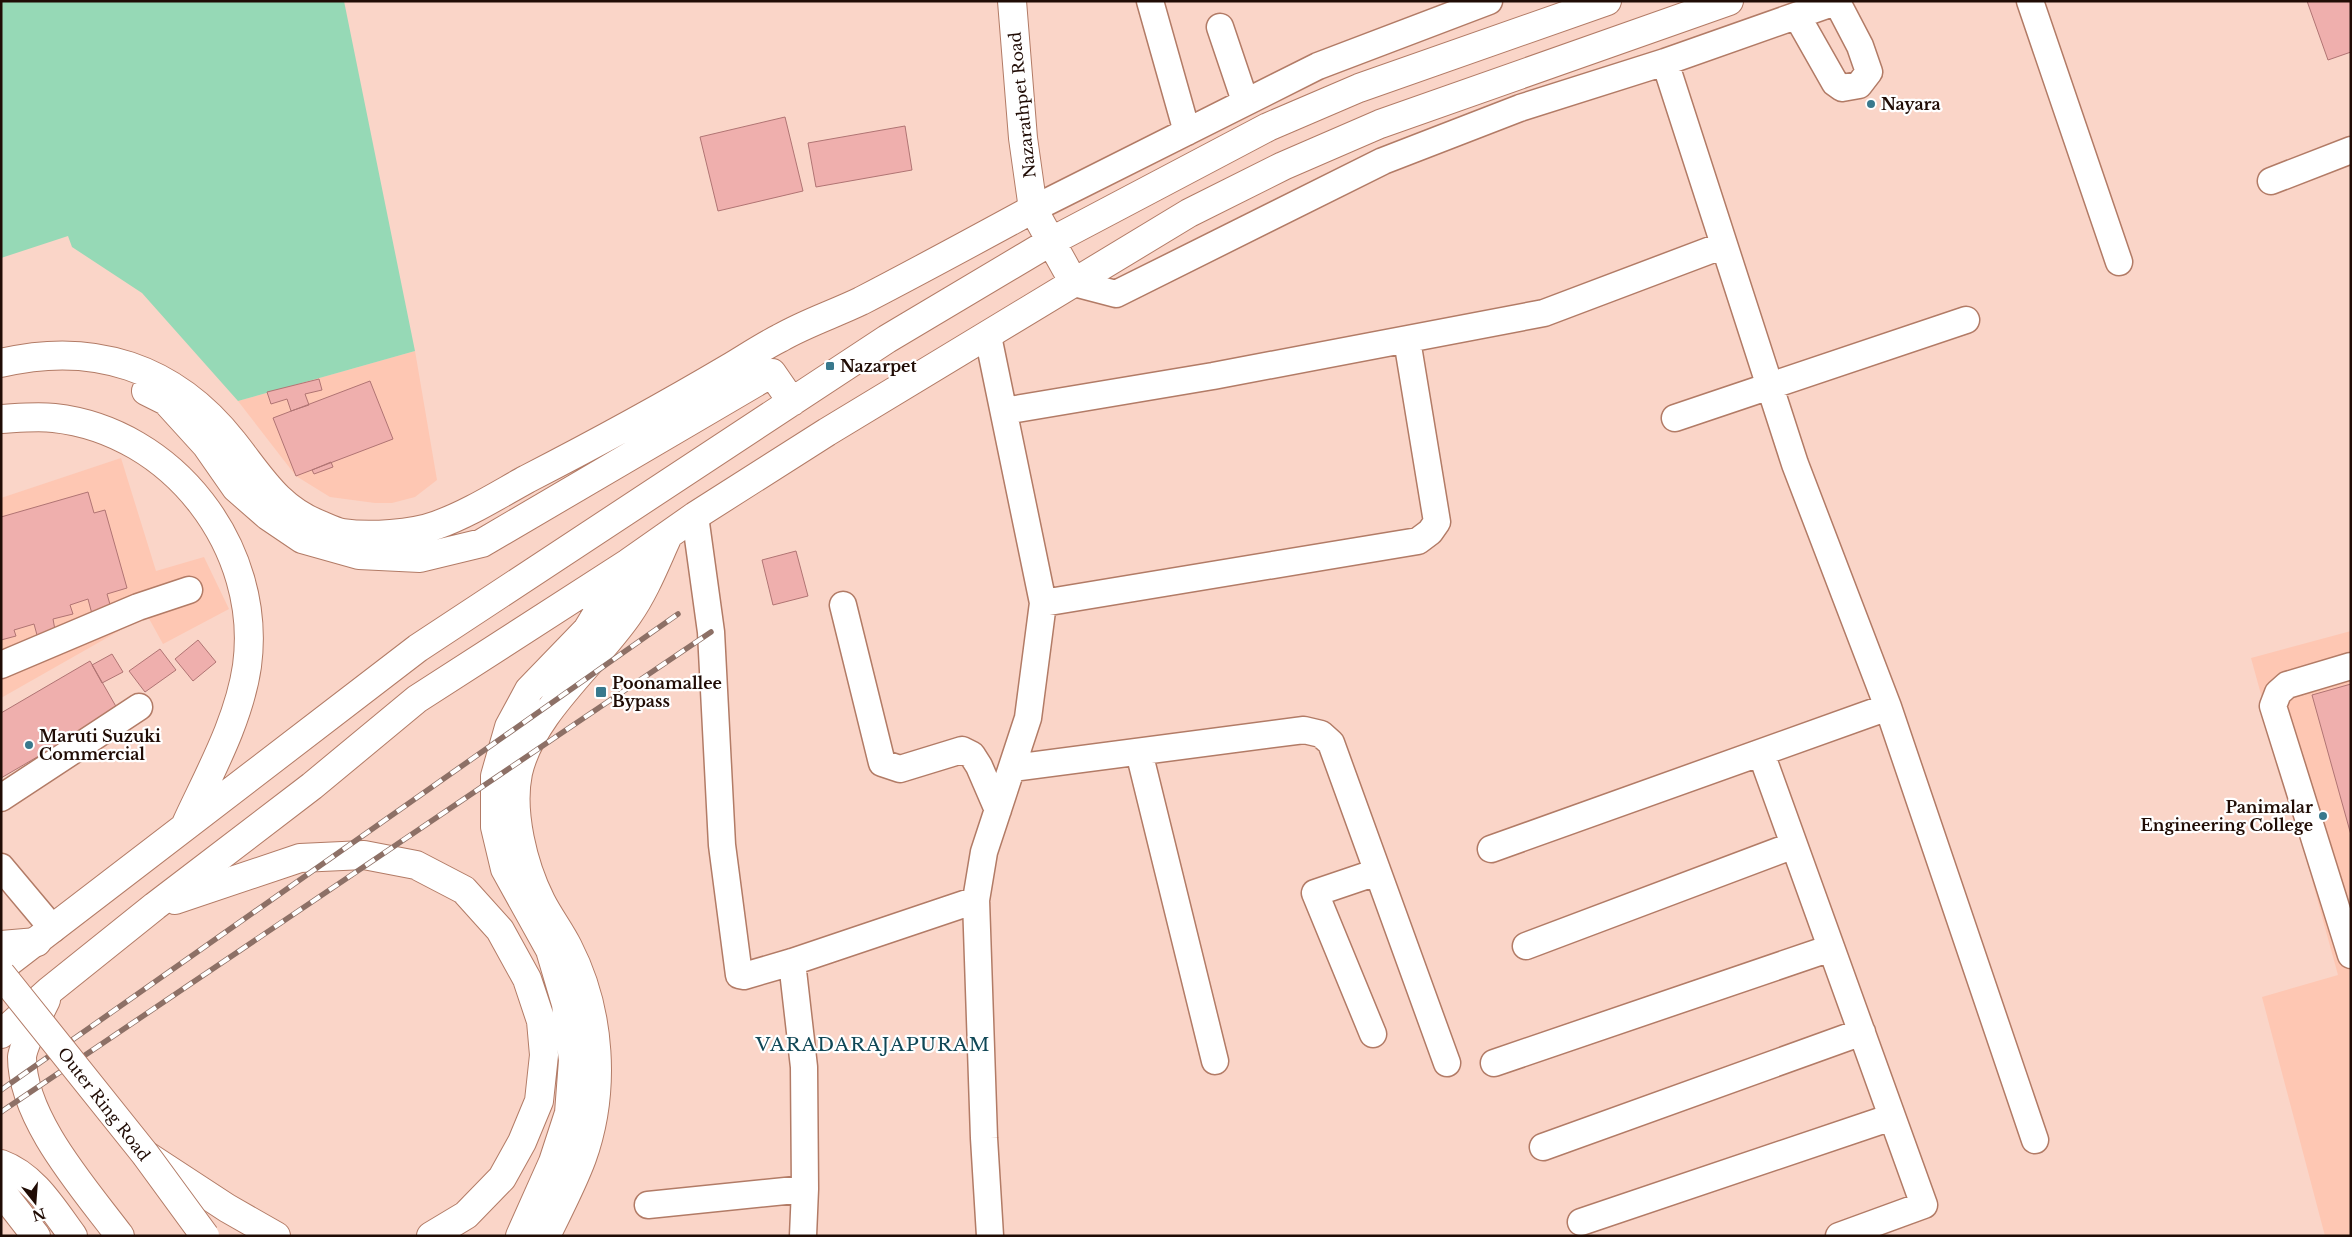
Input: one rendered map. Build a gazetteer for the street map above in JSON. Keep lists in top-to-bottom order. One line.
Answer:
{"streets":{"main road":["Nazarathpet Road","Outer Ring Road"]},"districts":["VARADARAJAPURAM"],"places":{"other":["Nayara","Maruti Suzuki Commercial","Panimalar Engineering College"],"transit":["Nazarpet","Poonamallee Bypass"]},"north":"bottom"}
